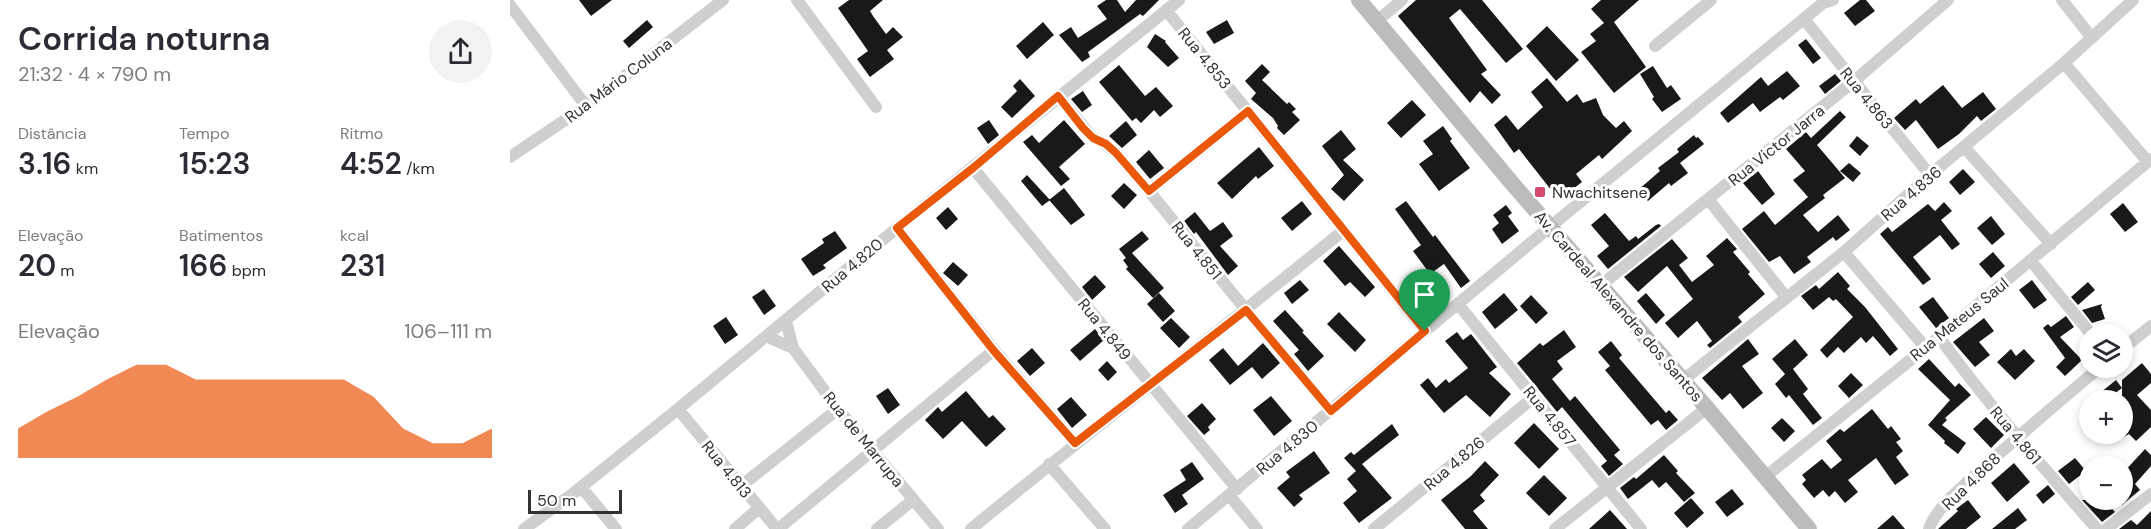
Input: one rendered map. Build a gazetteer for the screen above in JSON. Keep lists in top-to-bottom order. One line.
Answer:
{"streets":{"street":["Rua 4.853","Rua Mário Coluna","Rua 4.863","Rua Victor Jarra","Rua 4.836","Rua 4.851","Rua 4.820","Av. Cardeal Alexandre dos Santos","Rua Mateus Saul","Rua 4.849","Rua 4.857","Rua 4.861","Rua de Marrupa","Rua 4.830","Rua 4.826","Rua 4.813","Rua 4.868"]},"crossings":[["Rua 4.853","Rua 4.820"],["Rua 4.853","Rua 4.830"],["Rua 4.863","Rua Victor Jarra"],["Rua 4.863","Rua 4.836"],["Rua 4.863","Rua 4.830"],["Rua Victor Jarra","Av. Cardeal Alexandre dos Santos"],["Rua 4.836","Av. Cardeal Alexandre dos Santos"],["Rua 4.851","Rua 4.820"],["Rua 4.851","Rua 4.830"],["Rua 4.820","Rua 4.849"],["Rua 4.820","Rua 4.813"],["Av. Cardeal Alexandre dos Santos","Rua Mateus Saul"],["Av. Cardeal Alexandre dos Santos","Rua 4.830"],["Rua Mateus Saul","Rua 4.861"],["Rua 4.849","Rua 4.830"],["Rua 4.857","Rua 4.830"],["Rua 4.857","Rua 4.826"],["Rua 4.861","Rua 4.868"]],"places":{"transit":["Nwachitsene"]},"scale_bar":"50 m","page":{"heading":["Corrida noturna","21:32 · 4 × 790 m"],"stats":[["Distância","3.16 km"],["Tempo","15:23"],["Ritmo","4:52 /km"],["Elevação","20 m"],["Batimentos","166 bpm"],["kcal","231"]],"chart":["Elevação","106–111 m"],"map_buttons":["+","−"],"scale":"50 m"}}
